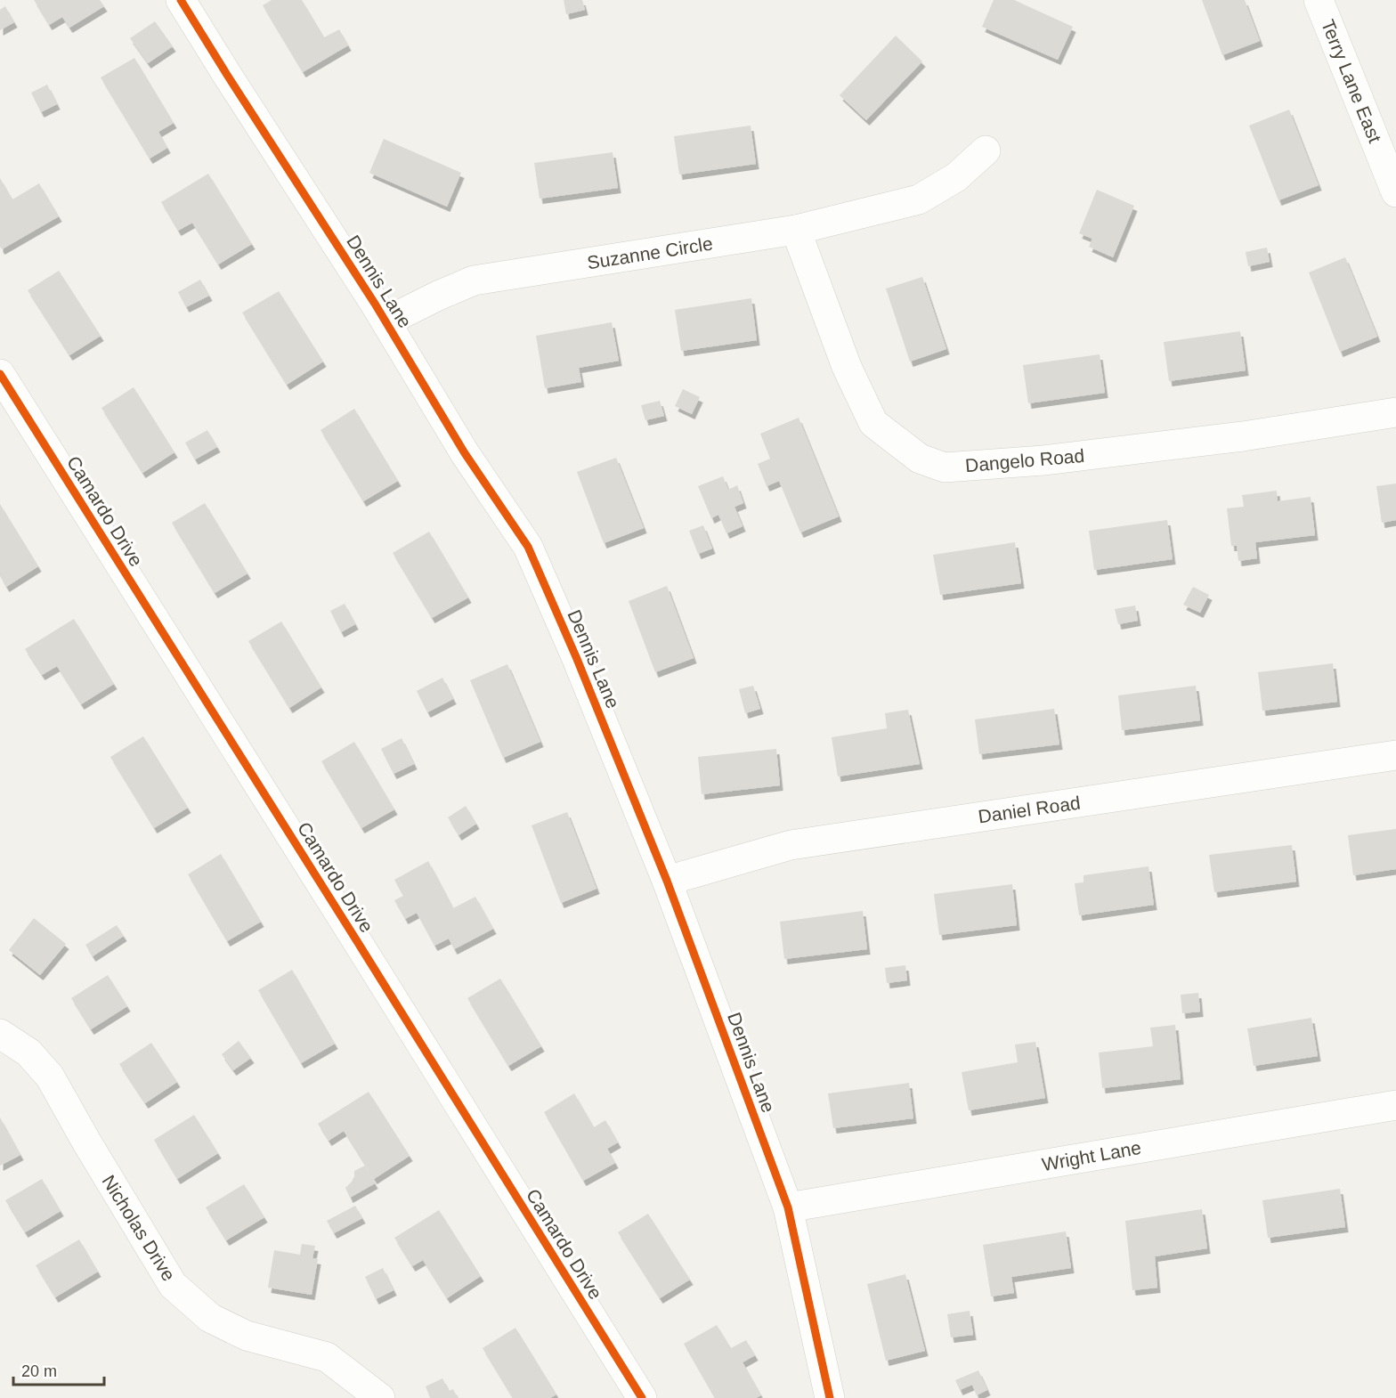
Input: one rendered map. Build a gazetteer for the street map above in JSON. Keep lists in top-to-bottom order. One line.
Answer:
{"streets":{"street":["Terry Lane East","Suzanne Circle","Dennis Lane","Dangelo Road","Camardo Drive","Daniel Road","Wright Lane","Nicholas Drive"]},"crossings":[["Suzanne Circle","Dennis Lane"],["Suzanne Circle","Dangelo Road"],["Dennis Lane","Daniel Road"],["Dennis Lane","Wright Lane"]],"scale_bar":"20 m"}
